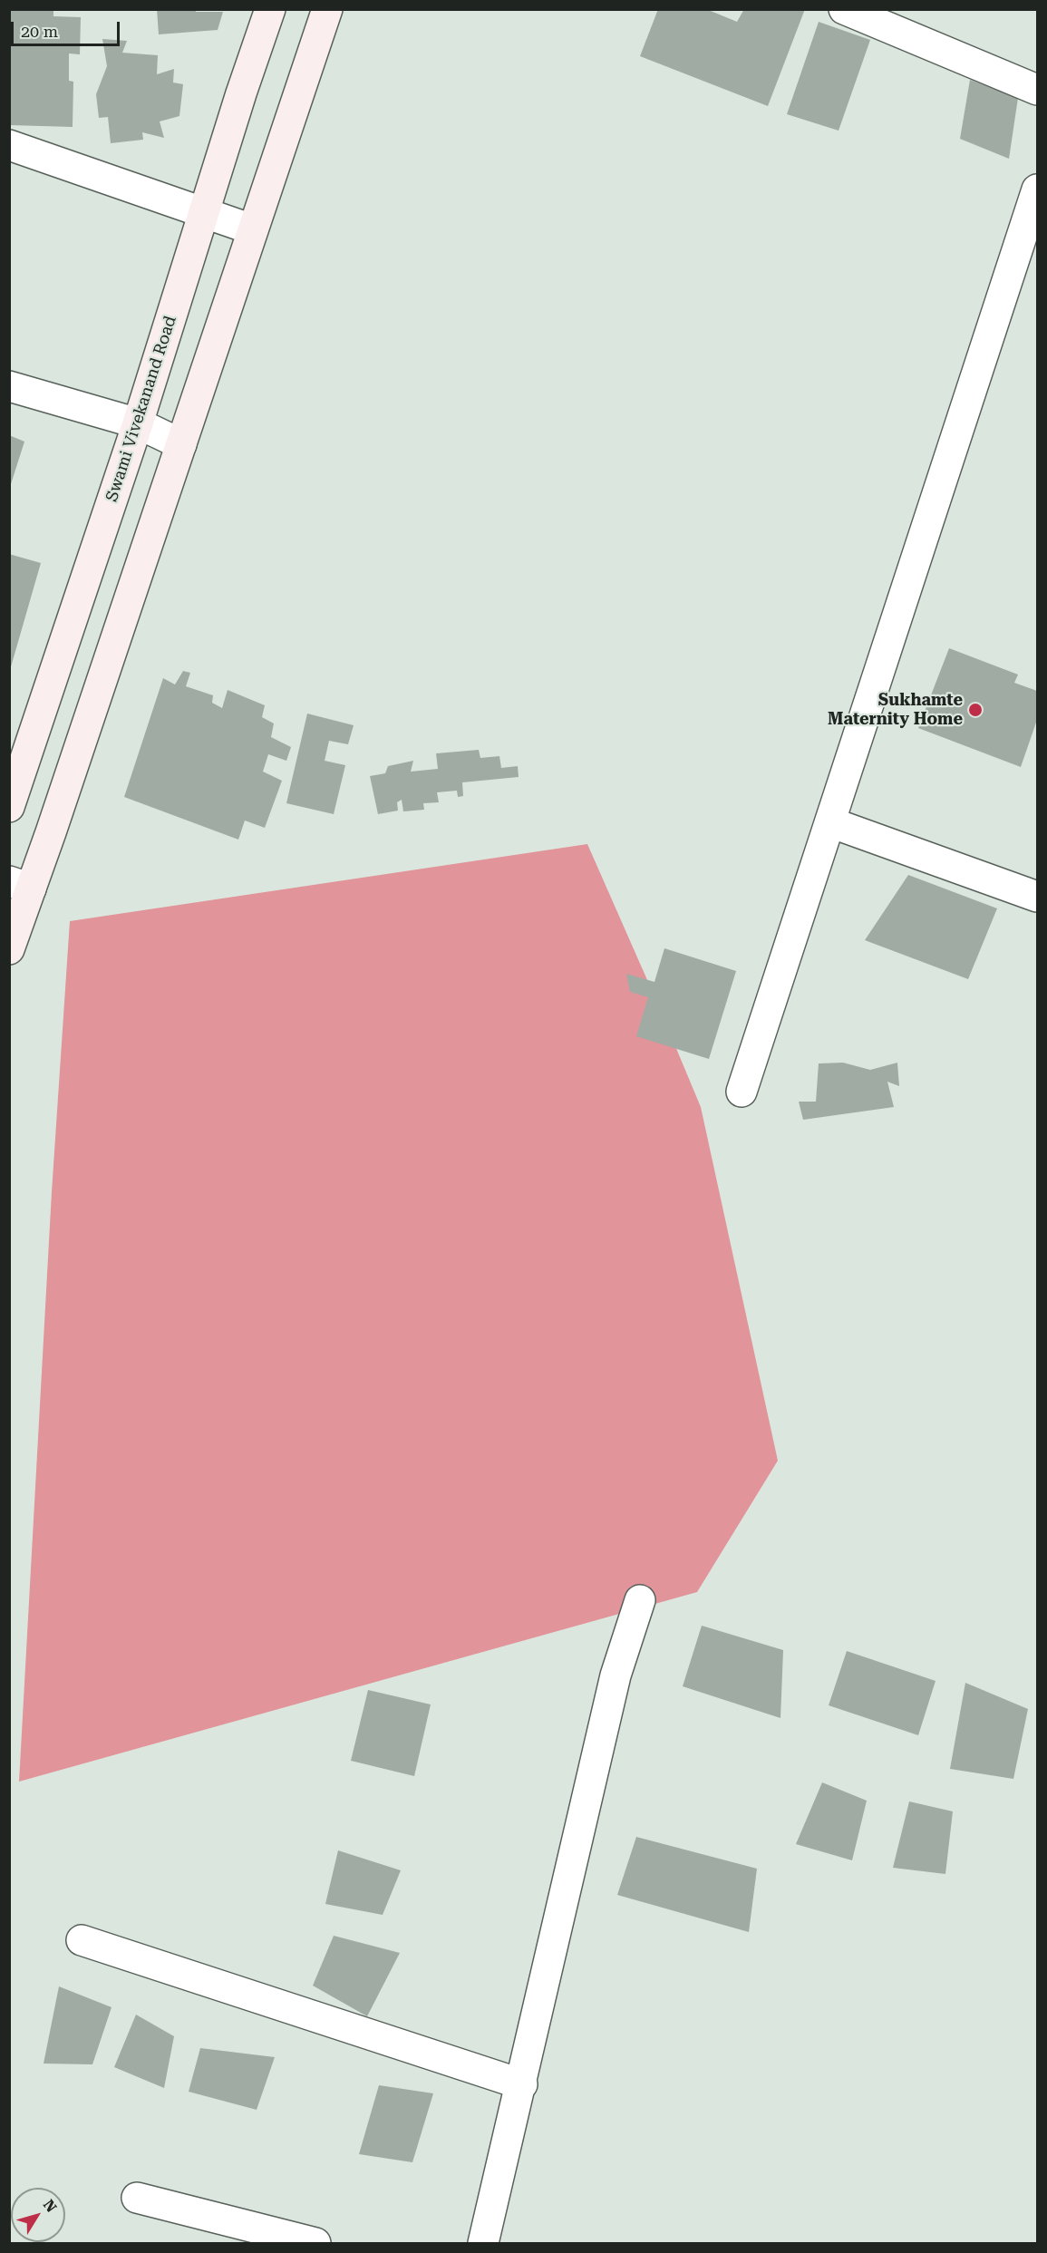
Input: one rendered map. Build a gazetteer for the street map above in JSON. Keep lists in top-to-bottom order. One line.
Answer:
{"streets":{"main road":["Swami Vivekanand Road"]},"places":["Sukhamte Maternity Home"],"scale_bar":"20 m","north":"top right"}
